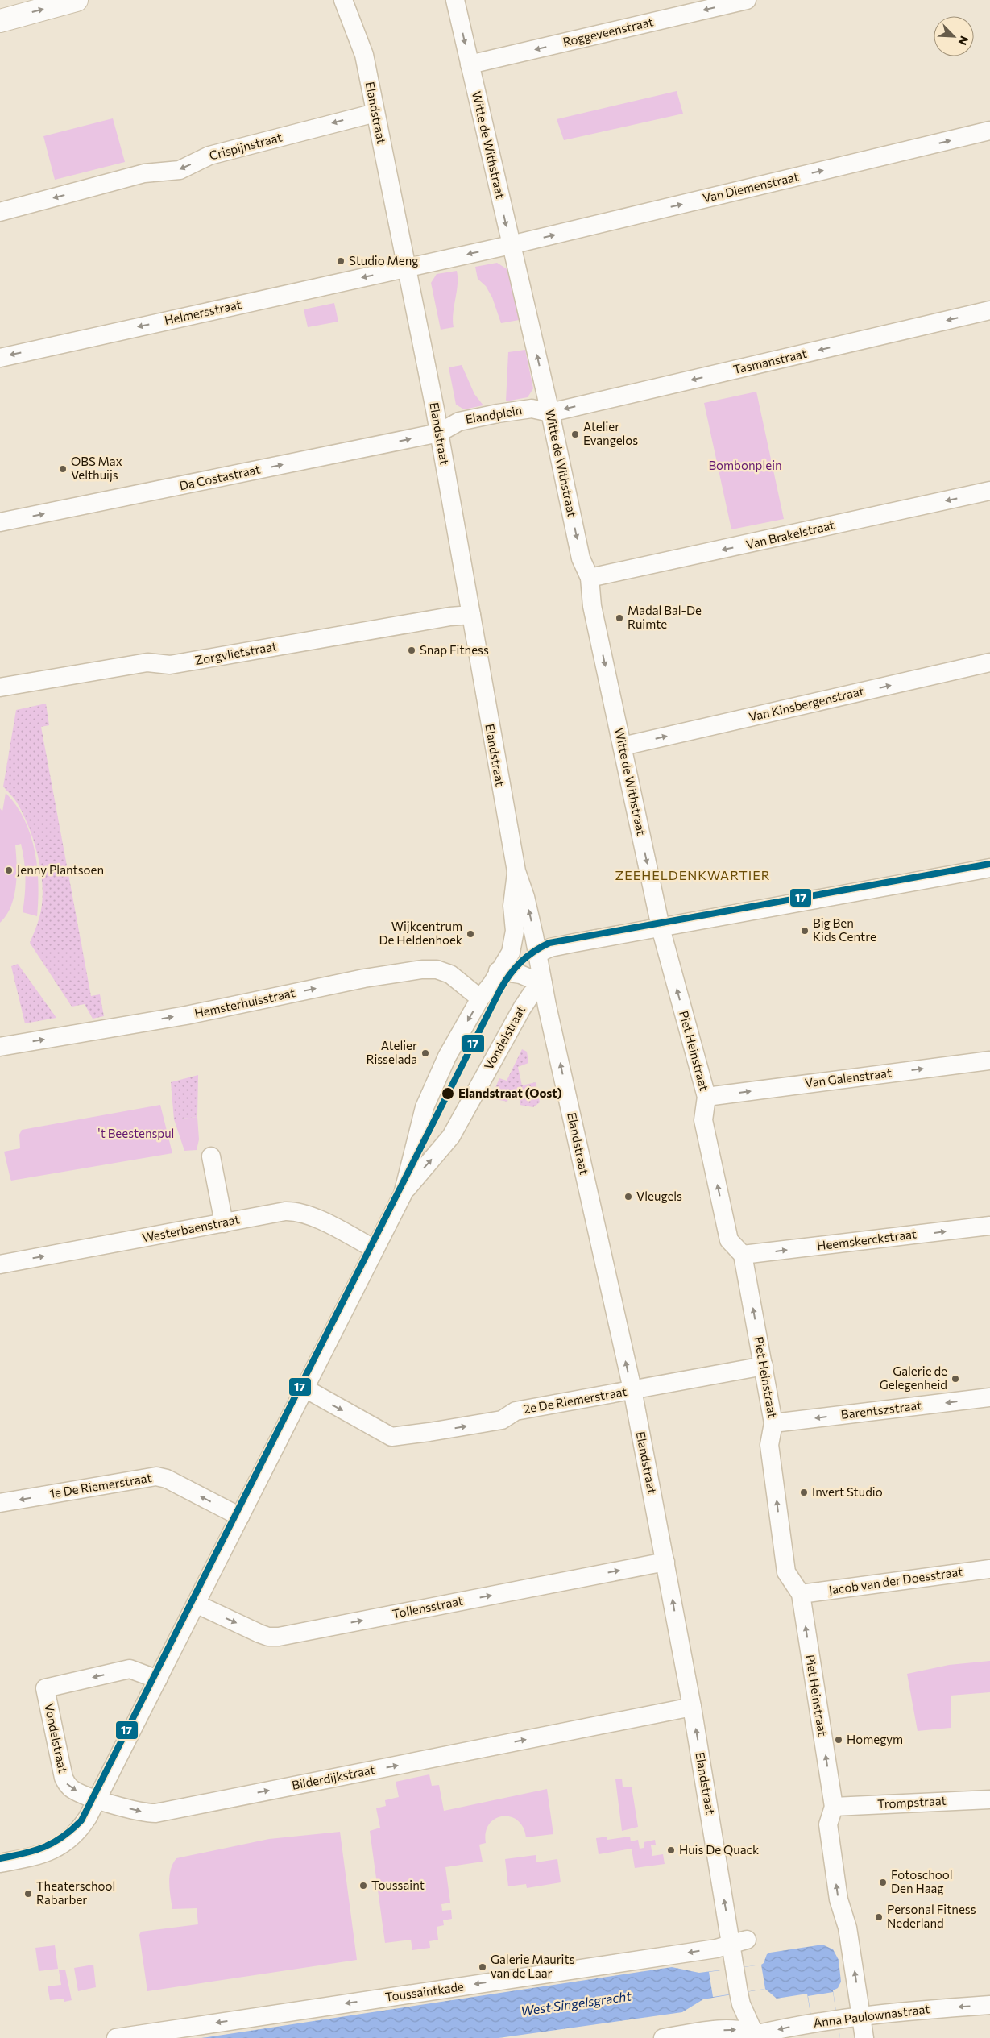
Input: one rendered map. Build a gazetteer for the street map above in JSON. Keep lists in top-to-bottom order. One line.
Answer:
{"streets":{"street":["Roggeveenstraat","Elandstraat","Witte de Withstraat","Crispijnstraat","Van Diemenstraat","Helmersstraat","Tasmanstraat","Elandplein","Da Costastraat","Van Brakelstraat","Zorgvlietstraat","Van Kinsbergenstraat","Hemsterhuisstraat","Vondelstraat","Piet Heinstraat","Van Galenstraat","Westerbaenstraat","Heemskerckstraat","2e De Riemerstraat","Barentszstraat","1e De Riemerstraat","Jacob van der Doesstraat","Tollensstraat","Bilderdijkstraat","Trompstraat","Toussaintkade","Anna Paulownastraat"]},"crossings":[["Roggeveenstraat","Witte de Withstraat"],["Elandstraat","Crispijnstraat"],["Elandstraat","Helmersstraat"],["Elandstraat","Elandplein"],["Elandstraat","Da Costastraat"],["Elandstraat","Zorgvlietstraat"],["Elandstraat","Vondelstraat"],["Elandstraat","2e De Riemerstraat"],["Elandstraat","Tollensstraat"],["Elandstraat","Bilderdijkstraat"],["Elandstraat","Toussaintkade"],["Elandstraat","Anna Paulownastraat"],["Witte de Withstraat","Van Diemenstraat"],["Witte de Withstraat","Tasmanstraat"],["Witte de Withstraat","Elandplein"],["Witte de Withstraat","Van Brakelstraat"],["Witte de Withstraat","Van Kinsbergenstraat"],["Witte de Withstraat","Piet Heinstraat"],["Tasmanstraat","Elandplein"],["Elandplein","Da Costastraat"],["Hemsterhuisstraat","Vondelstraat"],["Vondelstraat","Westerbaenstraat"],["Vondelstraat","2e De Riemerstraat"],["Vondelstraat","1e De Riemerstraat"],["Vondelstraat","Tollensstraat"],["Vondelstraat","Bilderdijkstraat"],["Piet Heinstraat","Van Galenstraat"],["Piet Heinstraat","Heemskerckstraat"],["Piet Heinstraat","2e De Riemerstraat"],["Piet Heinstraat","Barentszstraat"],["Piet Heinstraat","Jacob van der Doesstraat"],["Piet Heinstraat","Trompstraat"],["Piet Heinstraat","Anna Paulownastraat"]],"one_way":["Roggeveenstraat","Elandstraat","Crispijnstraat","Van Diemenstraat","Helmersstraat","Tasmanstraat","Da Costastraat","Van Brakelstraat","Van Kinsbergenstraat","Hemsterhuisstraat","Piet Heinstraat","Van Galenstraat","Westerbaenstraat","Heemskerckstraat","2e De Riemerstraat","Barentszstraat","1e De Riemerstraat","Tollensstraat","Bilderdijkstraat","Toussaintkade","Anna Paulownastraat"],"districts":["ZEEHELDENKWARTIER"],"water":["West Singelsgracht"],"parks":["Bombonplein","'t Beestenspul"],"places":["Studio Meng","Atelier Evangelos","OBS Max Velthuijs","Madal Bal-De Ruimte","Snap Fitness","Jenny Plantsoen","Big Ben Kids Centre","Wijkcentrum De Heldenhoek","Atelier Risselada","Elandstraat (Oost)","Vleugels","Galerie de Gelegenheid","Invert Studio","Homegym","Huis De Quack","Fotoschool Den Haag","Toussaint","Theaterschool Rabarber","Personal Fitness Nederland","Galerie Maurits van de Laar"],"lines":["transit line 17"],"north":"bottom right"}
